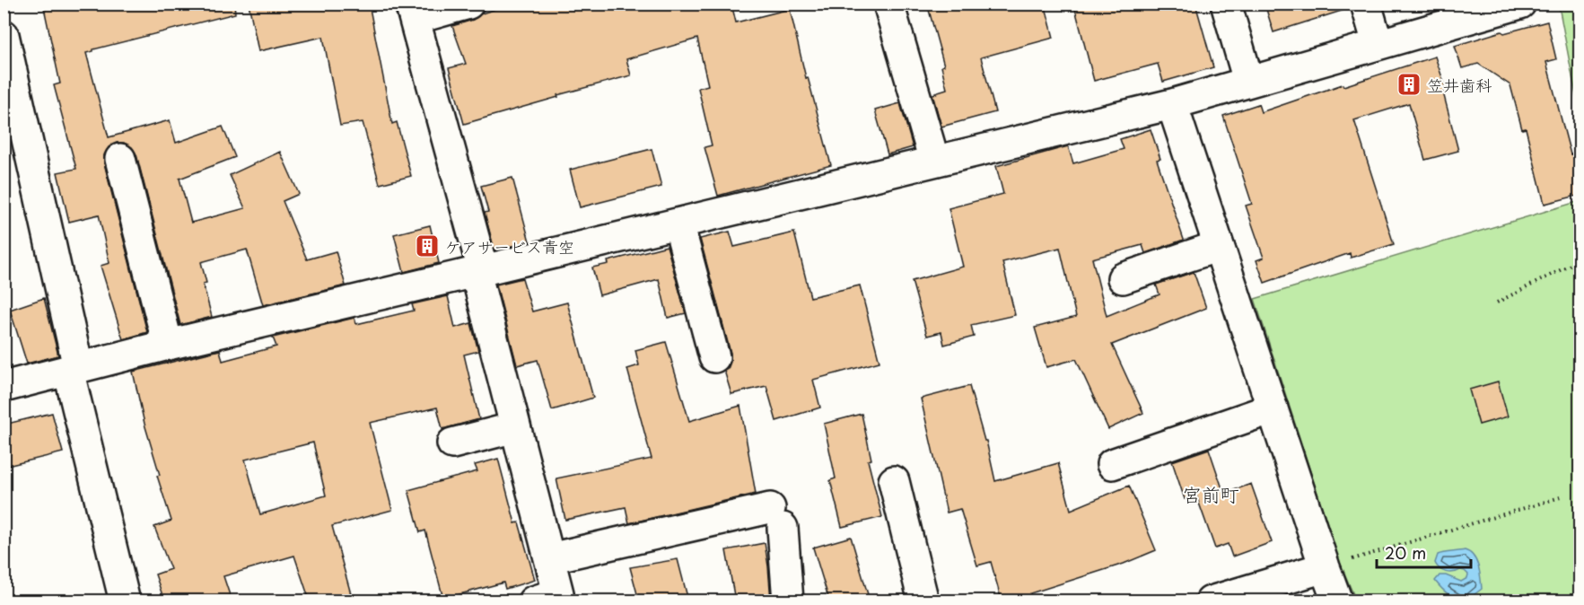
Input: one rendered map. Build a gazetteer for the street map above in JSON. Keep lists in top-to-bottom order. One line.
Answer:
{"districts":["宮前町"],"places":{"building":["笠井歯科","ケアサービス青空"]},"scale_bar":"20 m"}
